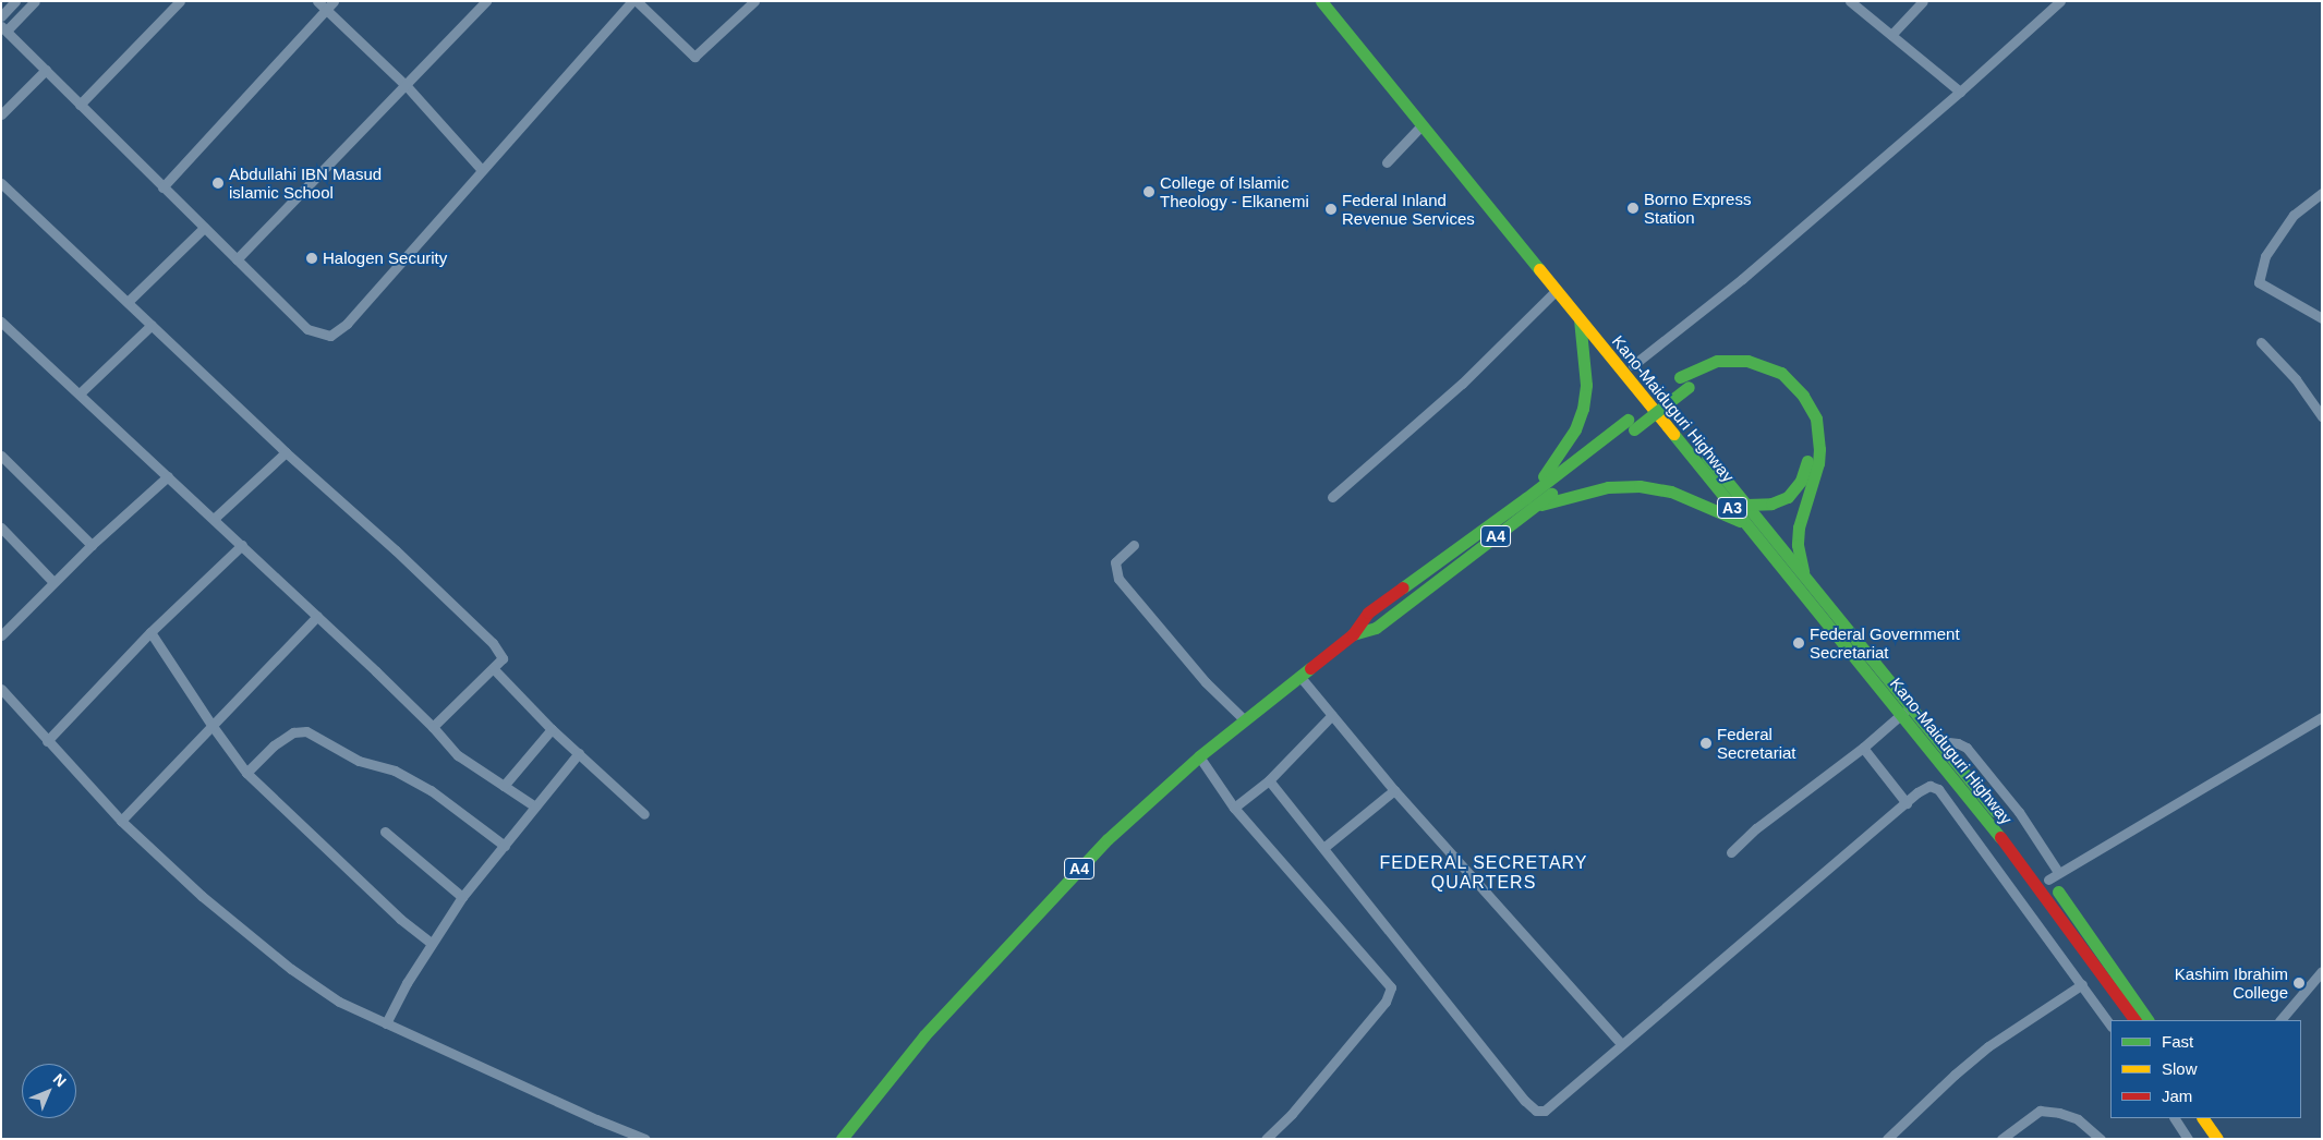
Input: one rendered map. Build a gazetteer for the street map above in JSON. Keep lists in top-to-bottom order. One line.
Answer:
{"streets":{"highway":["Kano-Maiduguri Highway","A3","A4"]},"crossings":[["Kano-Maiduguri Highway","A4"]],"districts":["FEDERAL SECRETARY QUARTERS"],"places":["Abdullahi IBN Masud islamic School","College of Islamic Theology - Elkanemi","Borno Express Station","Federal Inland Revenue Services","Halogen Security","Federal Government Secretariat","Federal Secretariat","Kashim Ibrahim College"],"legend":["Fast","Slow","Jam"],"north":"top right"}
